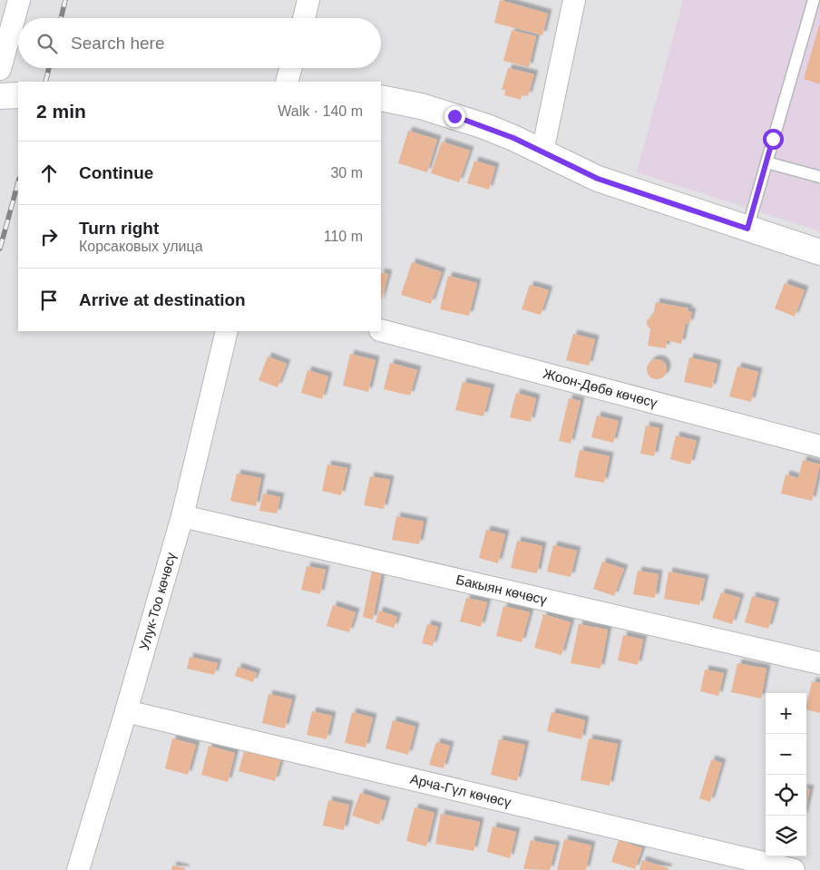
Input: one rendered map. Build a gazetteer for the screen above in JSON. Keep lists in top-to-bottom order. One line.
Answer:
{"streets":{"street":["Жоон-Дөбө көчөсү","Бакыян көчөсү","Улук-Тоо көчөсү","Арча-Гүл көчөсү"]},"crossings":[["Бакыян көчөсү","Улук-Тоо көчөсү"],["Улук-Тоо көчөсү","Арча-Гүл көчөсү"]],"page":{"search":"Search here","heading":["2 min","Walk · 140 m"],"list":[["Continue","30 m"],["Turn right","Корсаковых улица","110 m"],"Arrive at destination"],"map_buttons":["+","−"]}}
